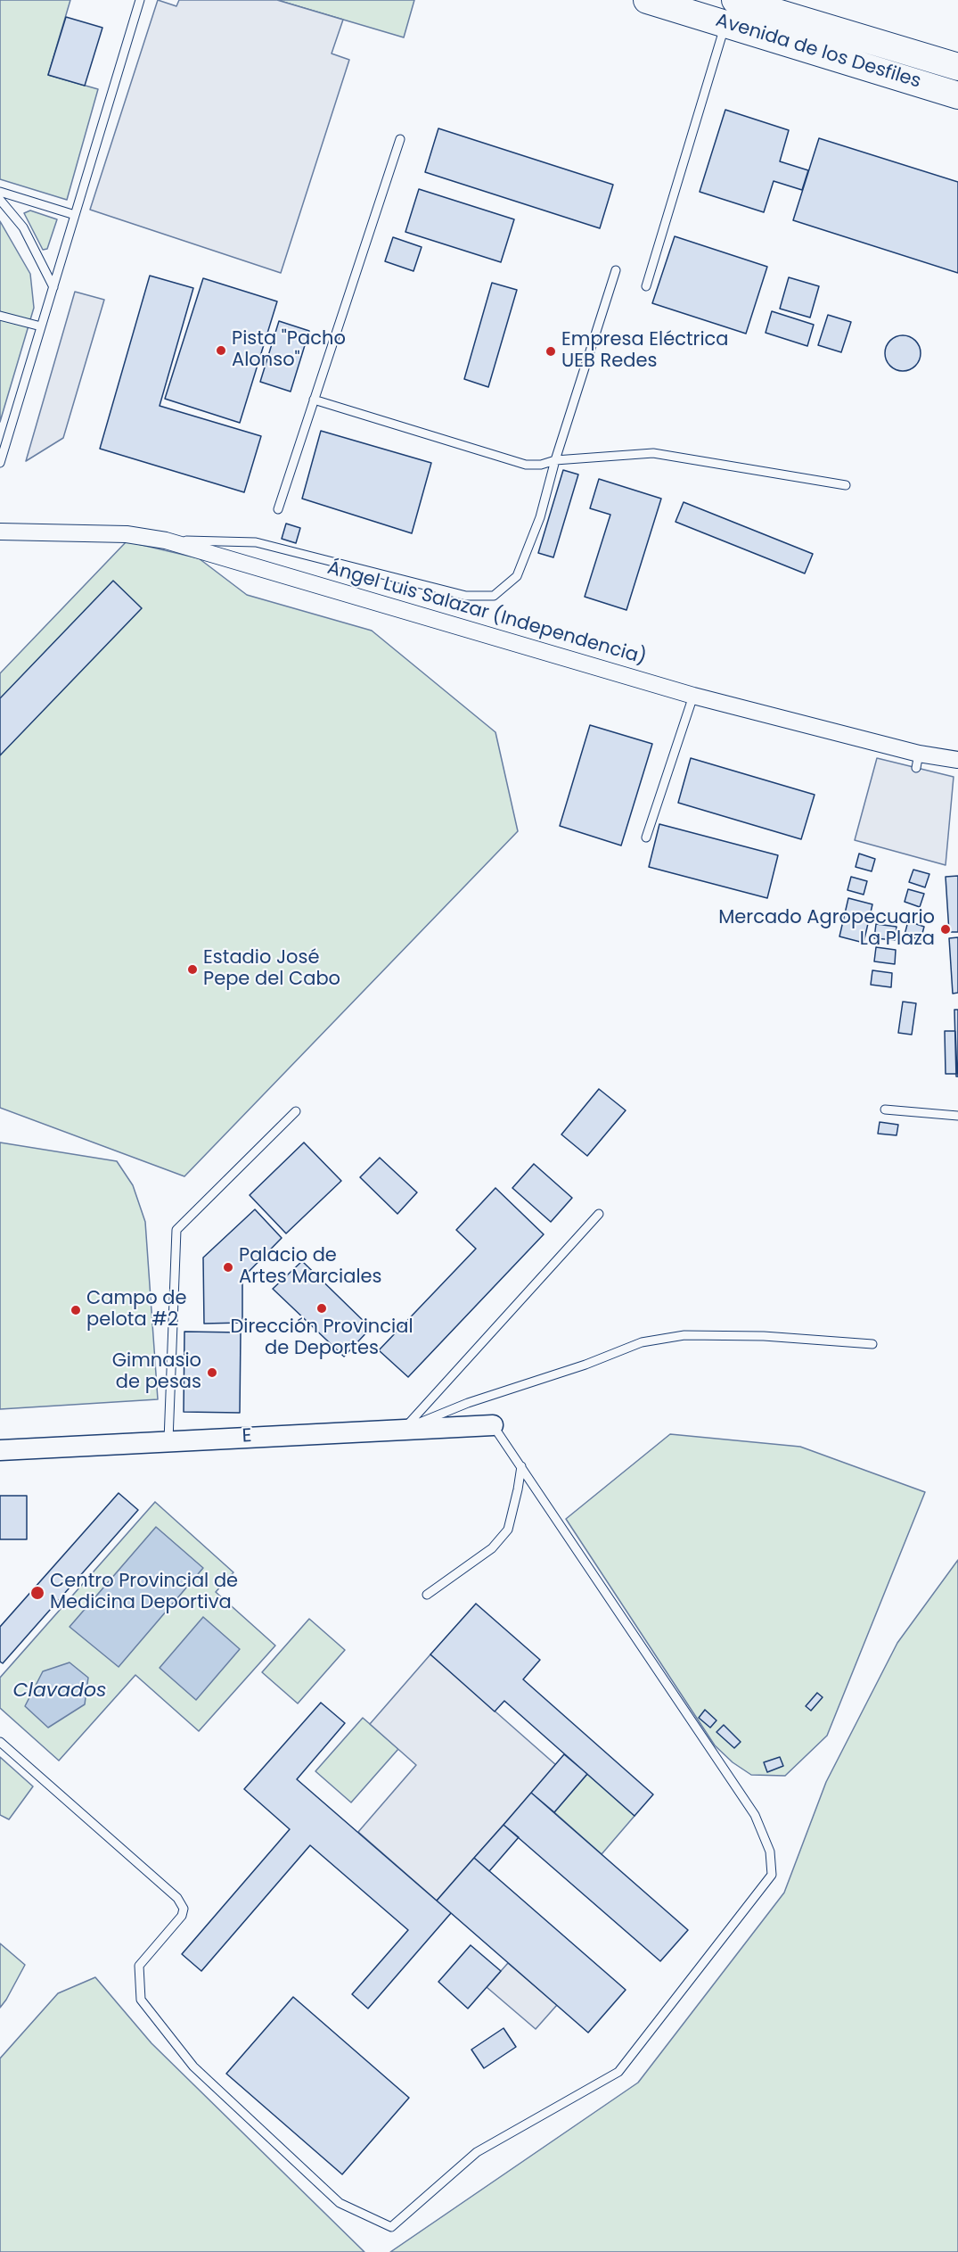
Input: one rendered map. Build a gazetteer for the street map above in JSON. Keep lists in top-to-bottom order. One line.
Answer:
{"streets":{"highway":["Avenida de los Desfiles"],"street":["Ángel Luis Salazar (Independencia)","E"]},"water":["Clavados"],"places":["Pista \"Pacho Alonso\"","Empresa Eléctrica UEB Redes","Mercado Agropecuario La Plaza","Estadio José Pepe del Cabo","Palacio de Artes Marciales","Dirección Provincial de Deportes","Campo de pelota #2","Gimnasio de pesas","Centro Provincial de Medicina Deportiva"]}
